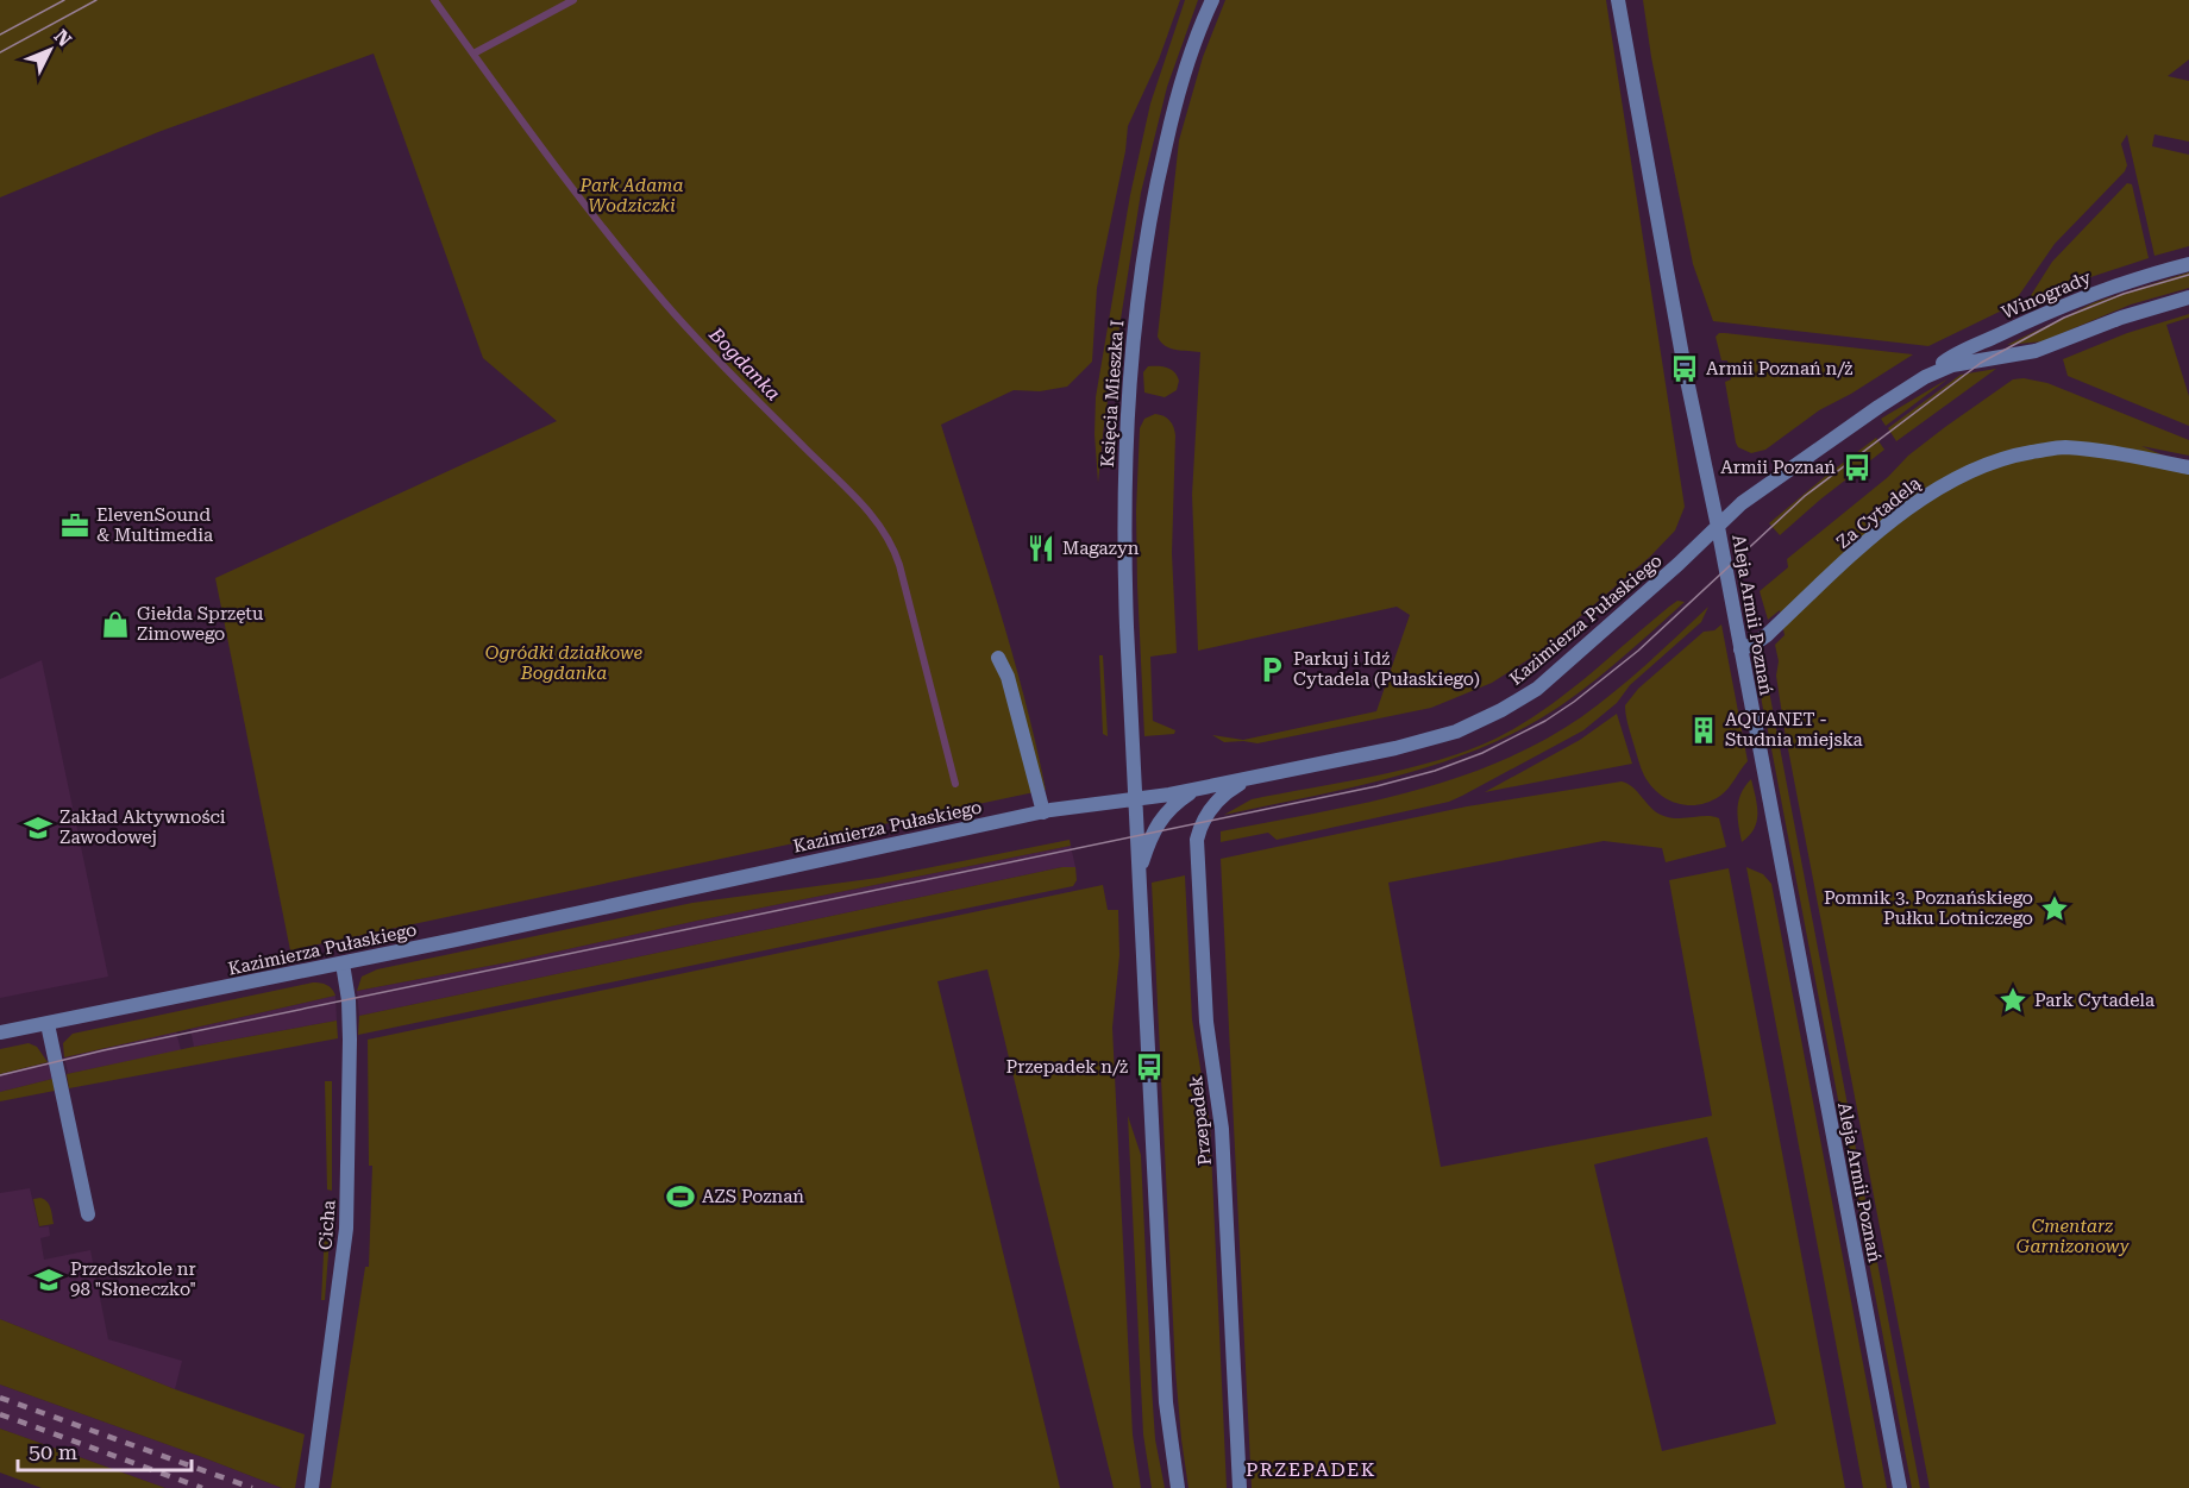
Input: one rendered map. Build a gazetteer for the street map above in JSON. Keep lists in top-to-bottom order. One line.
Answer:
{"streets":{"street":["Winogrady","Księcia Mieszka I","Za Cytadelą","Aleja Armii Poznań","Kazimierza Pułaskiego","Przepadek","Cicha"]},"crossings":[["Winogrady","Aleja Armii Poznań"],["Winogrady","Kazimierza Pułaskiego"],["Księcia Mieszka I","Kazimierza Pułaskiego"],["Za Cytadelą","Aleja Armii Poznań"],["Aleja Armii Poznań","Kazimierza Pułaskiego"],["Kazimierza Pułaskiego","Przepadek"],["Kazimierza Pułaskiego","Cicha"]],"districts":["PRZEPADEK"],"water":["Bogdanka"],"parks":["Park Adama Wodziczki","Ogródki działkowe Bogdanka","Cmentarz Garnizonowy"],"places":{"bus stop":["Armii Poznań n/ż","Armii Poznań","Przepadek n/ż"],"office":["ElevenSound & Multimedia"],"restaurant":["Magazyn"],"shop":["Giełda Sprzętu Zimowego"],"parking":["Parkuj i Idź Cytadela (Pułaskiego)"],"building":["AQUANET - Studnia miejska"],"school or university":["Zakład Aktywności Zawodowej","Przedszkole nr 98 \"Słoneczko\""],"place":["Pomnik 3. Poznańskiego Pułku Lotniczego","Park Cytadela"],"sports":["AZS Poznań"]},"scale_bar":"50 m","north":"top right"}
